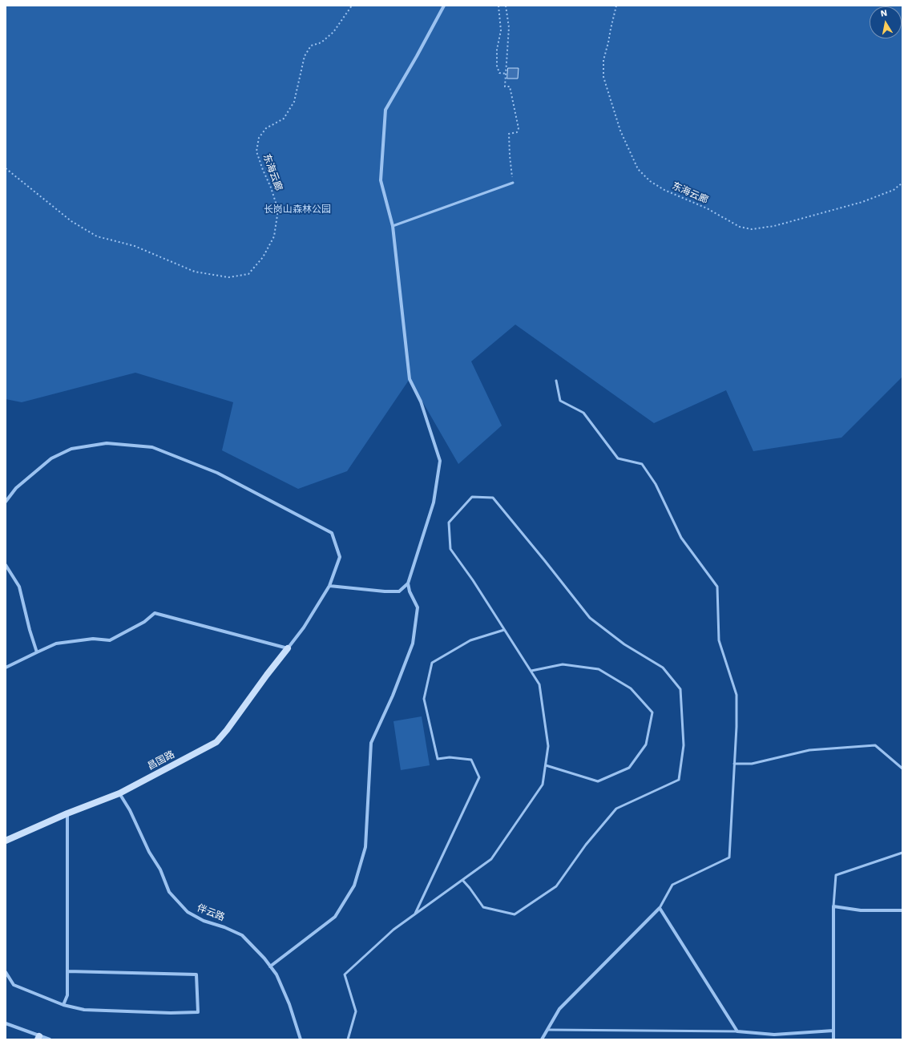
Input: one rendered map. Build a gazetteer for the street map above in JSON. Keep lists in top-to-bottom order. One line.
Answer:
{"streets":{"main road":["昌国路"],"street":["伴云路"],"path":["东海云廊"]},"crossings":[["昌国路","伴云路"]],"parks":["长岗山森林公园"],"north":"top"}
